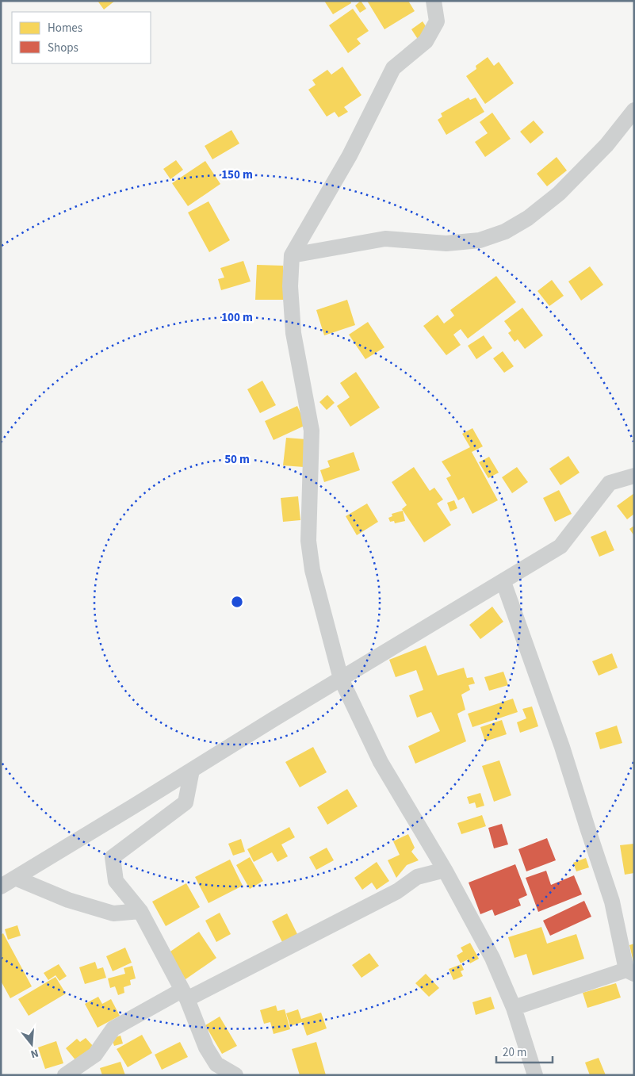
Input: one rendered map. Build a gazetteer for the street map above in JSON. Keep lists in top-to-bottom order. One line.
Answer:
{"legend":["Homes","Shops"],"scale_bar":"20 m","north":"bottom","rings":["150 m","100 m","50 m"]}
